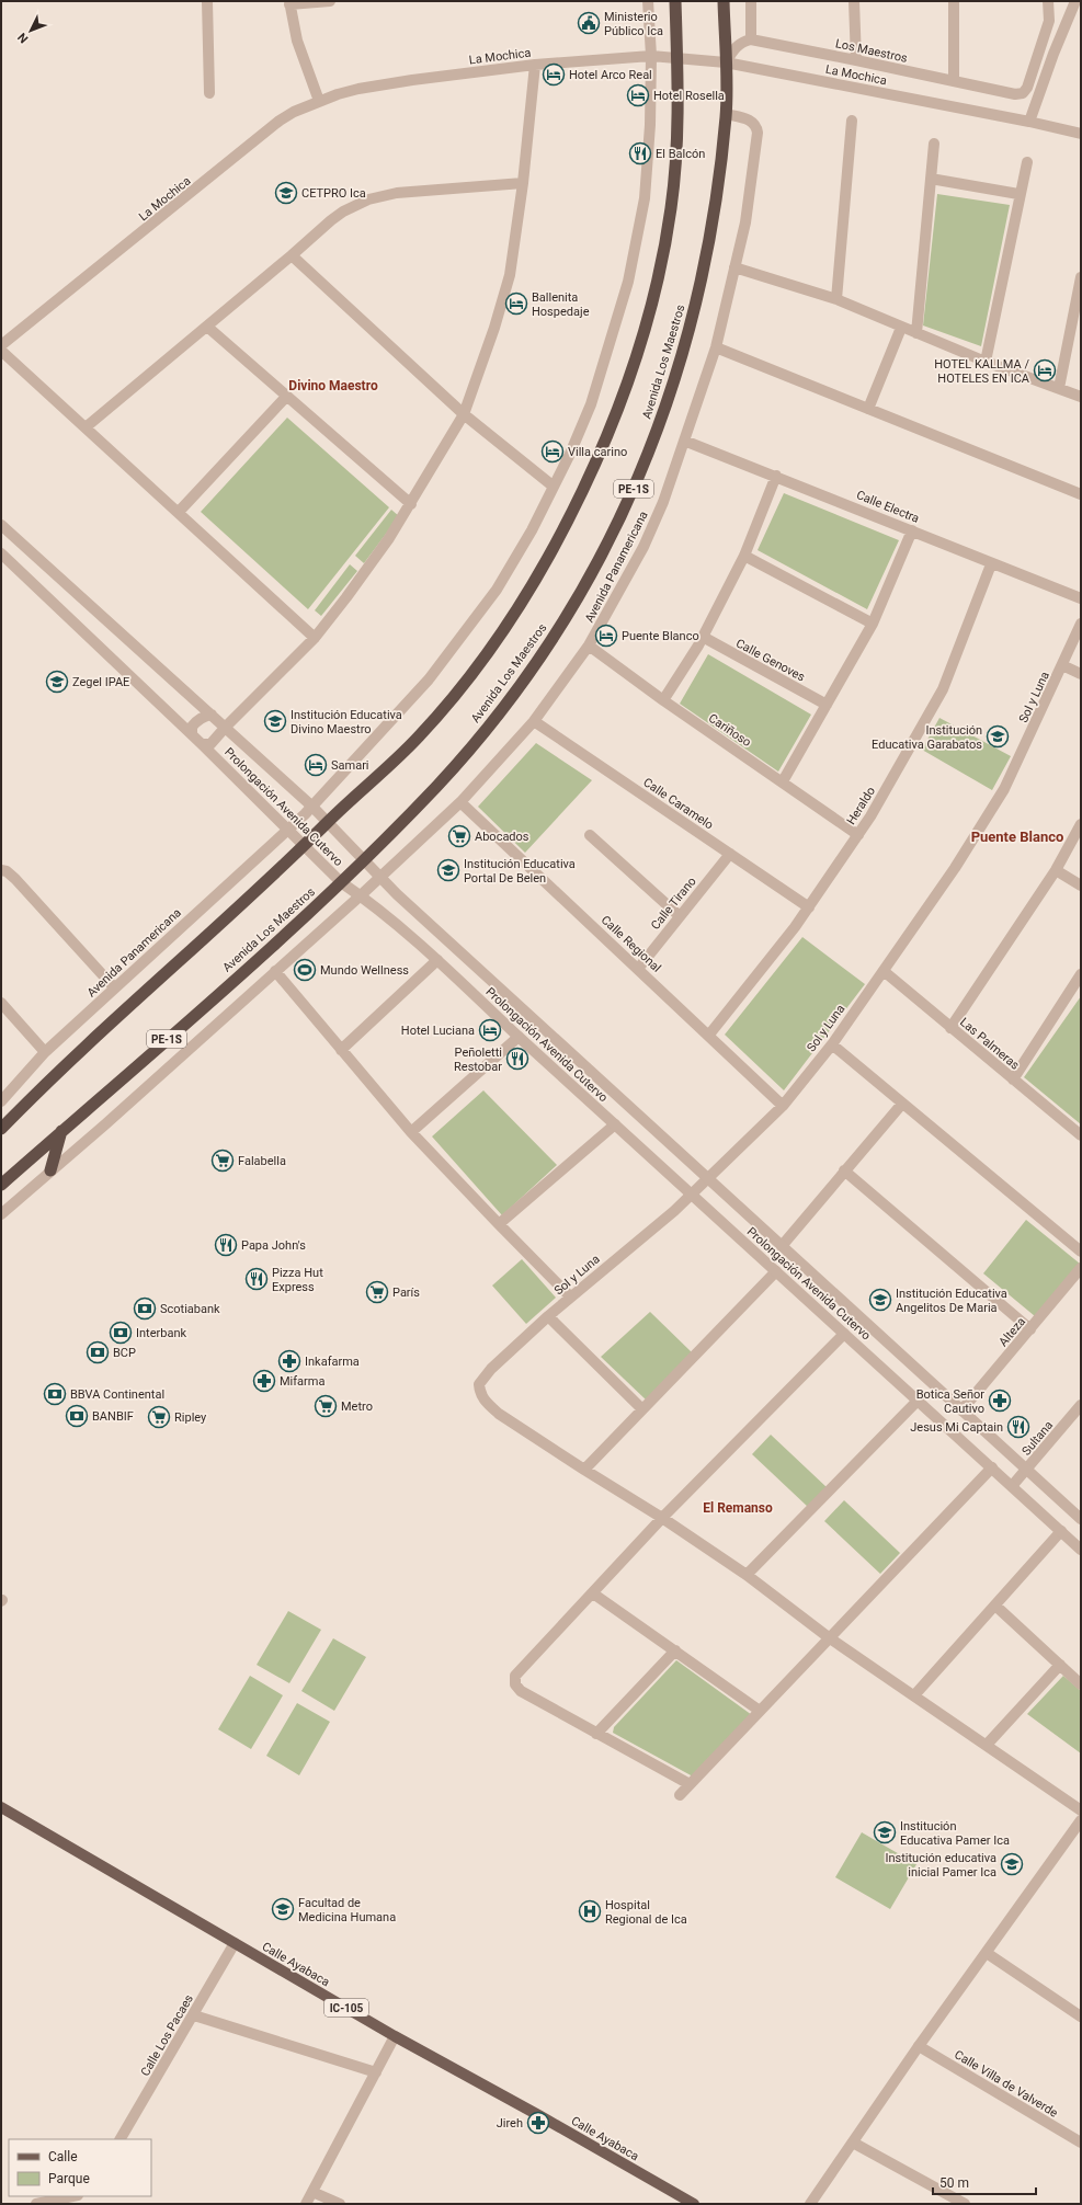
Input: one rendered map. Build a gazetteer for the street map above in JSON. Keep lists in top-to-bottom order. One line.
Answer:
{"streets":{"highway":["Avenida Los Maestros","PE-1S"],"main road":["Calle Ayabaca","IC-105"],"street":["Los Maestros","La Mochica","Calle Electra","Avenida Panamericana","Calle Genoves","Sol y Luna","Cariñoso","Calle Caramelo","Heraldo","Prolongación Avenida Cutervo","Calle Tirano","Calle Regional","Las Palmeras","Alteza","Sultana","Calle Los Pacaes","Calle Villa de Valverde"]},"crossings":[["La Mochica","Avenida Los Maestros"],["La Mochica","Avenida Panamericana"],["Avenida Los Maestros","Avenida Panamericana"],["Avenida Los Maestros","Prolongación Avenida Cutervo"],["Calle Electra","Avenida Panamericana"],["Calle Electra","Heraldo"],["Avenida Panamericana","Cariñoso"],["Avenida Panamericana","Calle Caramelo"],["Avenida Panamericana","Prolongación Avenida Cutervo"],["Avenida Panamericana","Calle Regional"],["Sol y Luna","Prolongación Avenida Cutervo"],["Sol y Luna","Calle Regional"],["Sol y Luna","Las Palmeras"],["Cariñoso","Heraldo"],["Calle Caramelo","Heraldo"],["Calle Caramelo","Calle Tirano"],["Heraldo","Calle Regional"],["Prolongación Avenida Cutervo","Alteza"],["Prolongación Avenida Cutervo","Sultana"],["Calle Tirano","Calle Regional"],["Calle Ayabaca","Calle Los Pacaes"]],"districts":["Divino Maestro","Puente Blanco","El Remanso"],"places":{"public building":["Ministerio Público Ica"],"hotel":["Hotel Arco Real","Hotel Rosella","Ballenita Hospedaje","HOTEL KALLMA / HOTELES EN ICA","Villa carino","Puente Blanco","Samari","Hotel Luciana"],"restaurant":["El Balcón","Peñoletti Restobar","Papa John's","Pizza Hut Express","Jesus Mi Captain"],"school or university":["CETPRO Ica","Zegel IPAE","Institución Educativa Divino Maestro","Institución Educativa Garabatos","Institución Educativa Portal De Belen","Institución Educativa Angelitos De Maria","Institución Educativa Pamer Ica","Institución educativa inicial Pamer Ica","Facultad de Medicina Humana"],"supermarket":["Abocados","Falabella","París","Metro","Ripley"],"sports":["Mundo Wellness"],"bank":["Scotiabank","Interbank","BCP","BBVA Continental","BANBIF"],"pharmacy":["Inkafarma","Mifarma","Botica Señor Cautivo","Jireh"],"hospital":["Hospital Regional de Ica"]},"legend":["Calle","Parque"],"scale_bar":"50 m","north":"bottom left"}
